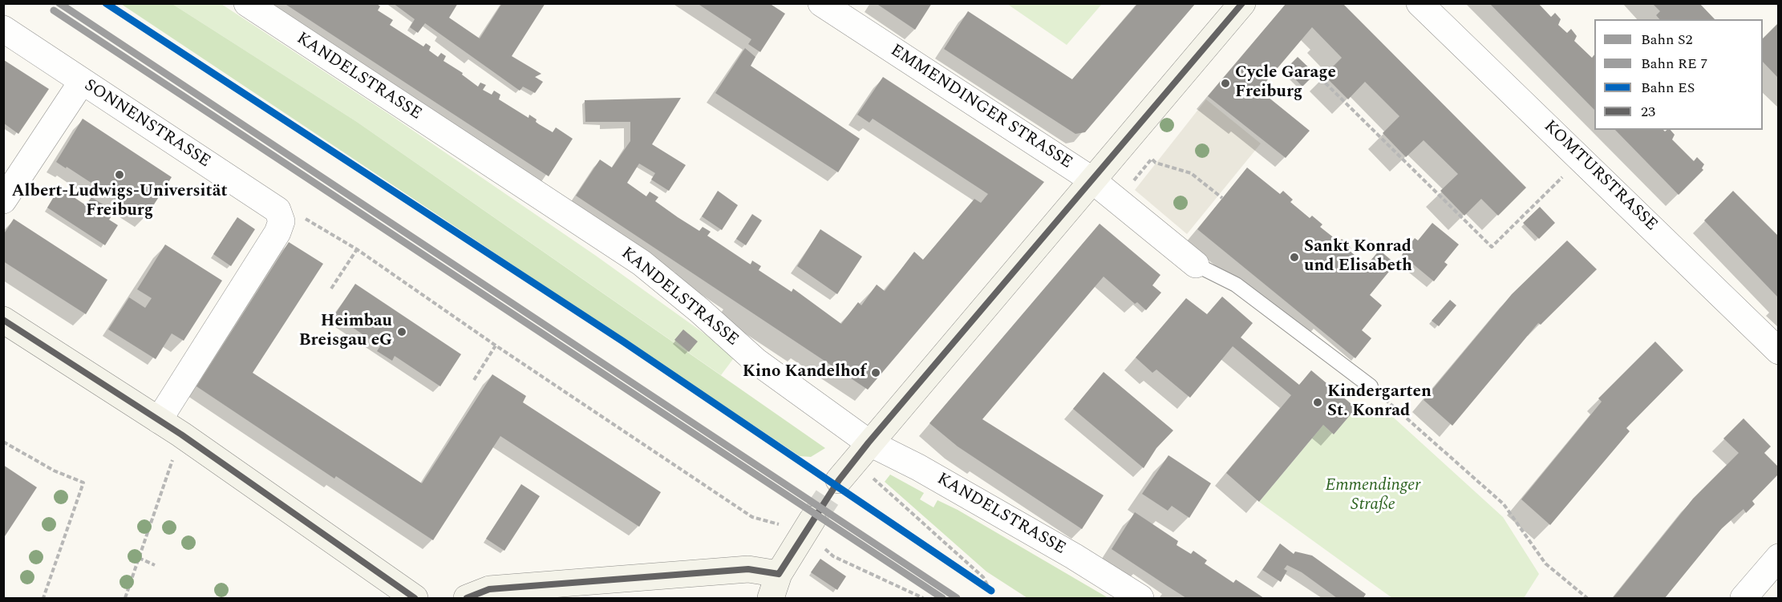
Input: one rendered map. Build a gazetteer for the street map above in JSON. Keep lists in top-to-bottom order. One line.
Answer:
{"streets":{"street":["KANDELSTRASSE","EMMENDINGER STRASSE","SONNENSTRASSE","KOMTURSTRASSE"]},"parks":["Emmendinger Straße"],"places":["Cycle Garage Freiburg","Albert-Ludwigs-Universität Freiburg","Sankt Konrad und Elisabeth","Heimbau Breisgau eG","Kino Kandelhof","Kindergarten St. Konrad"],"lines":["rail line S2","rail line ES","transit line 23"],"legend":["Bahn S2","Bahn RE 7","Bahn ES","23"]}
